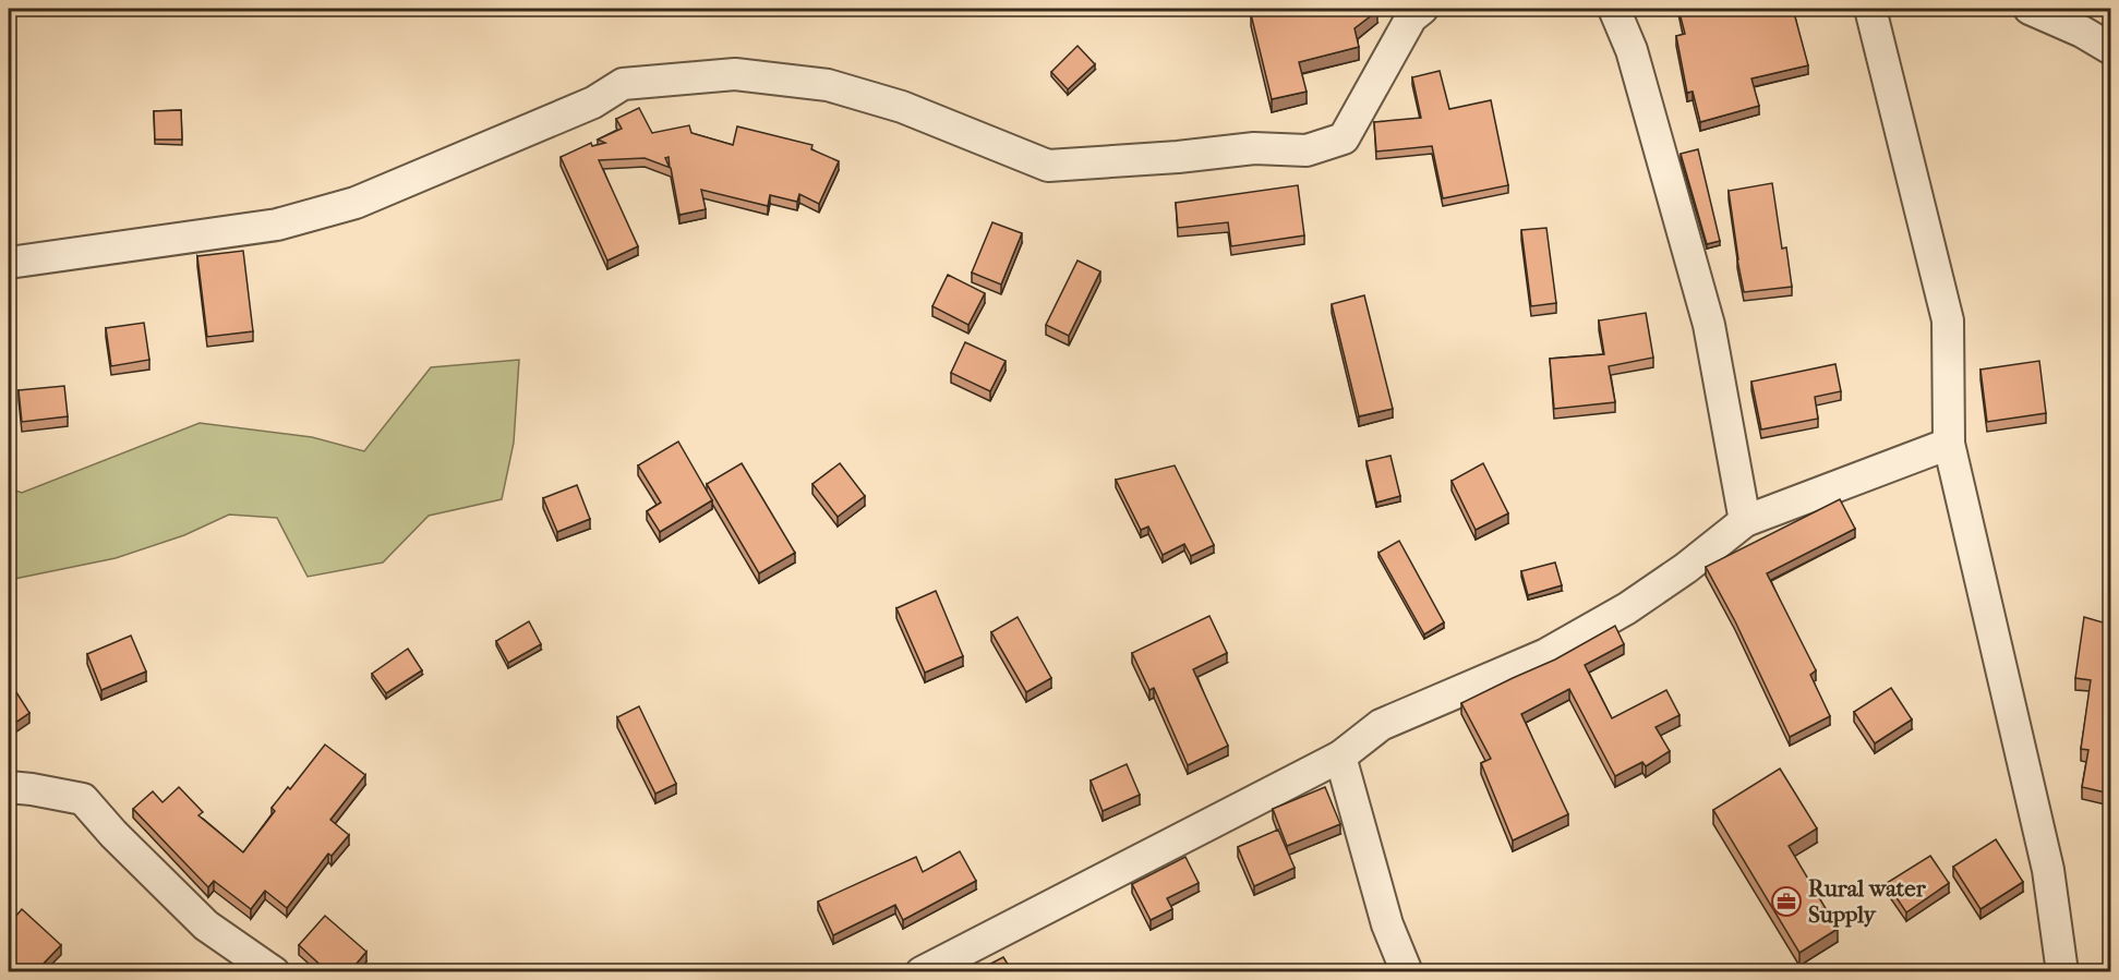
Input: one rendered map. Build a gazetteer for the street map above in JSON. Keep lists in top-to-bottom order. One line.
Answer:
{"places":{"office":["Rural water Supply"]}}
